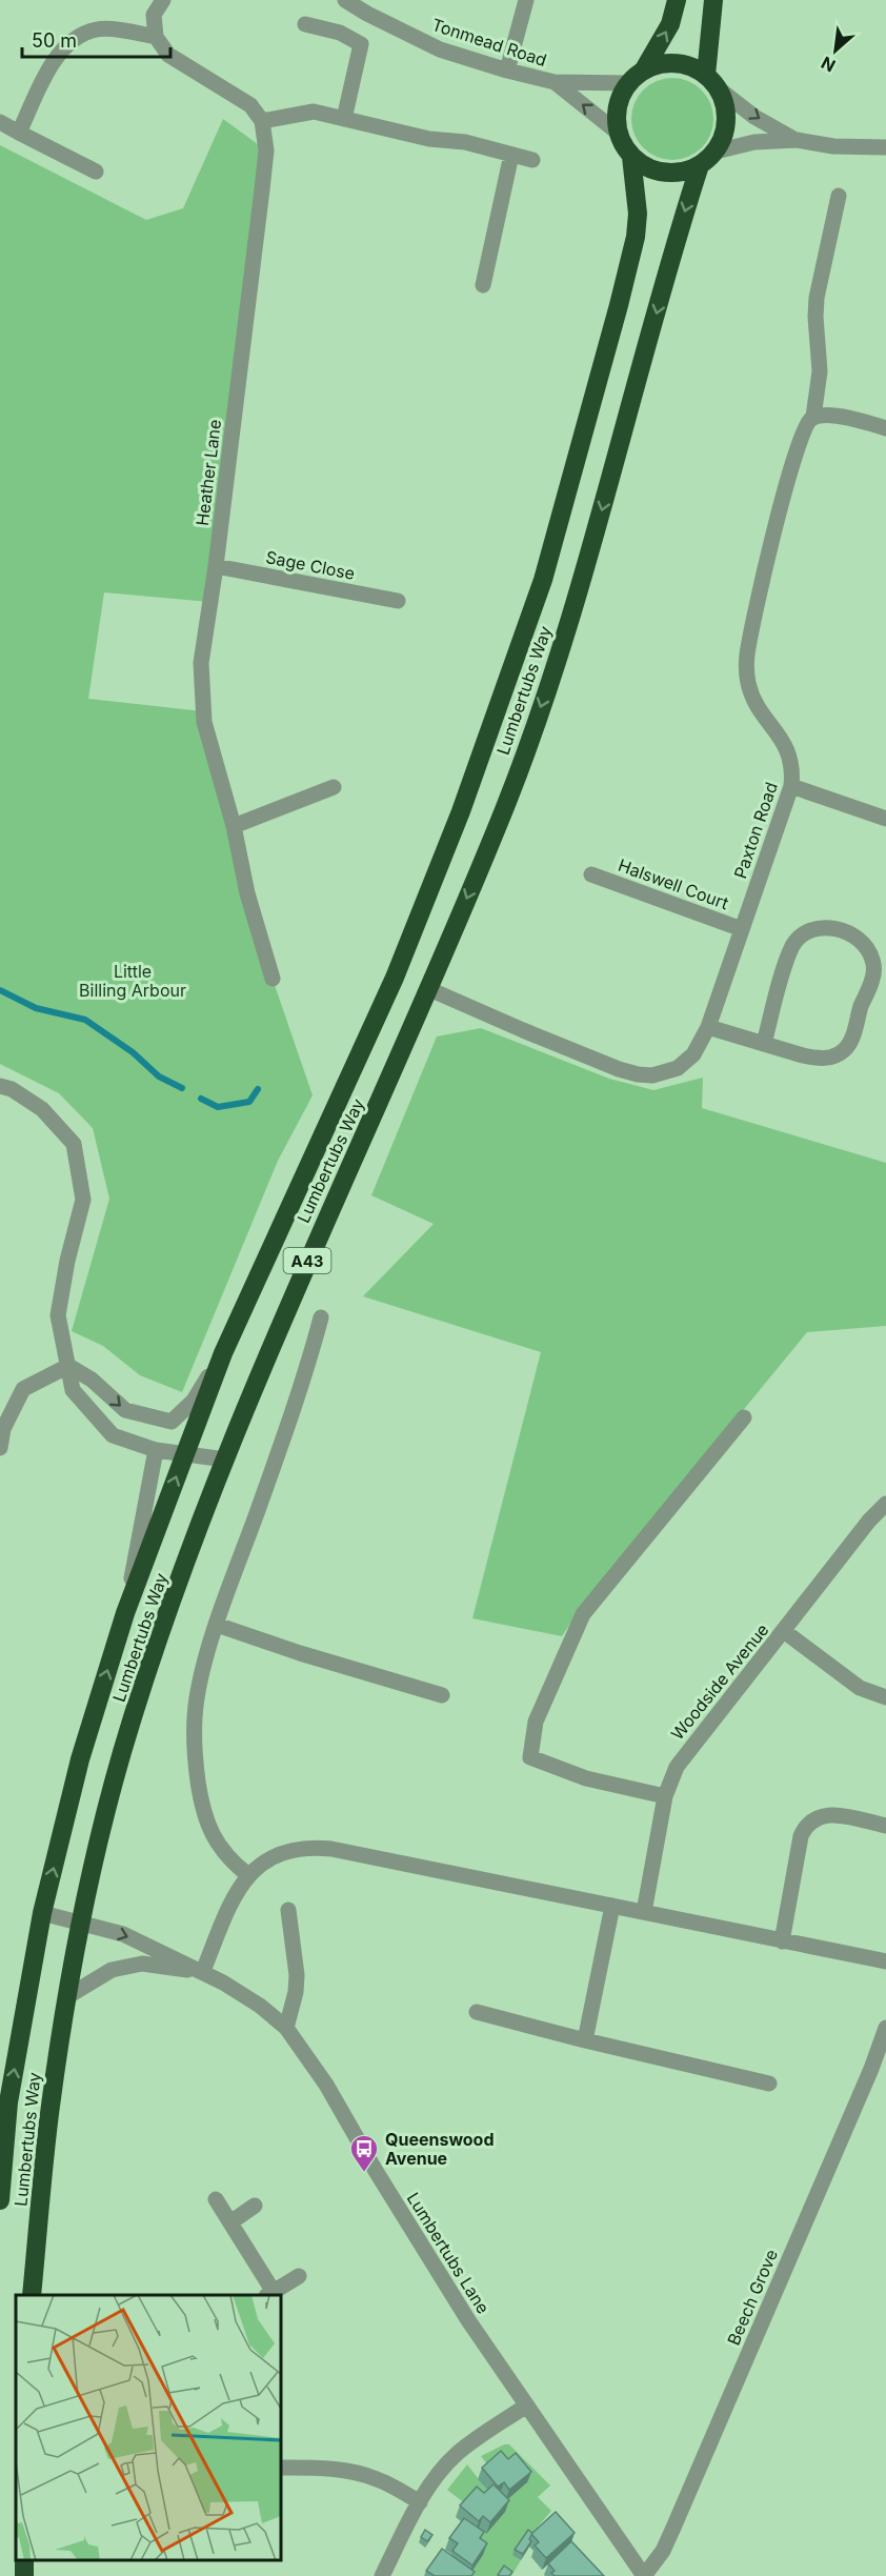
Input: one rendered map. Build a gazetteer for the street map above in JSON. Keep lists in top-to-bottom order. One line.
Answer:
{"streets":{"highway":["Lumbertubs Way","A43"],"street":["Tonmead Road","Heather Lane","Sage Close","Paxton Road","Halswell Court","Woodside Avenue","Lumbertubs Lane","Beech Grove"]},"crossings":[["Tonmead Road","Lumbertubs Way"],["Tonmead Road","A43"],["Heather Lane","Sage Close"],["Lumbertubs Way","Paxton Road"],["Lumbertubs Way","A43"],["Lumbertubs Way","Lumbertubs Lane"],["Paxton Road","Halswell Court"],["Lumbertubs Lane","Beech Grove"]],"parks":["Little Billing Arbour"],"places":{"bus stop":["Queenswood Avenue"]},"scale_bar":"50 m","north":"bottom left"}
